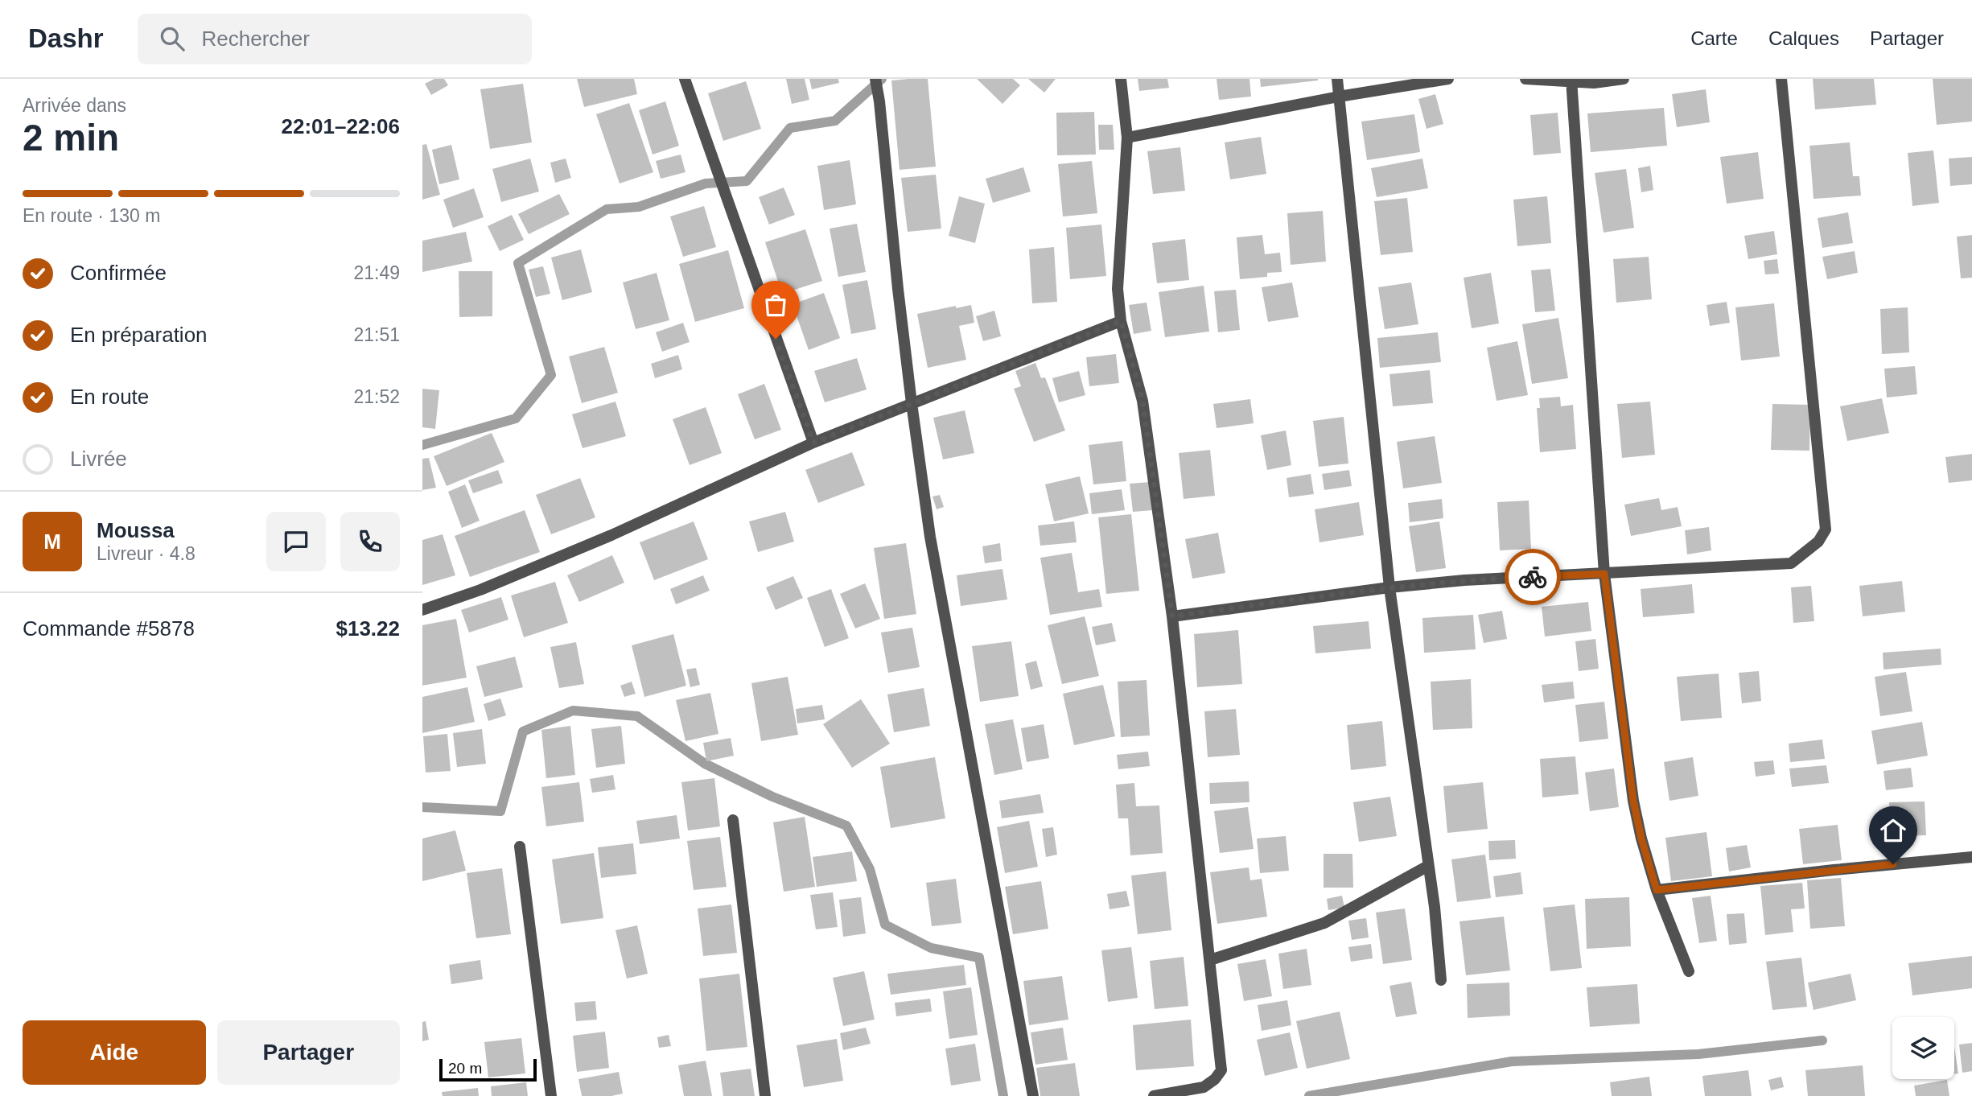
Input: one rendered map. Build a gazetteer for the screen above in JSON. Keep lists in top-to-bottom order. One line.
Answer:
{"scale_bar":"20 m","page":{"header":"Dashr","search":"Rechercher","nav":["Carte","Calques","Partager"],"heading":["2 min","Arrivée dans","22:01–22:06"],"panel":["Moussa","Livreur · 4.8","Commande #5878","$13.22"],"bar":"En route · 130 m","list":[["Confirmée","21:49"],["En préparation","21:51"],["En route","21:52"],"Livrée"],"round":"M","buttons":["Aide","Partager"],"scale":"20 m"}}
